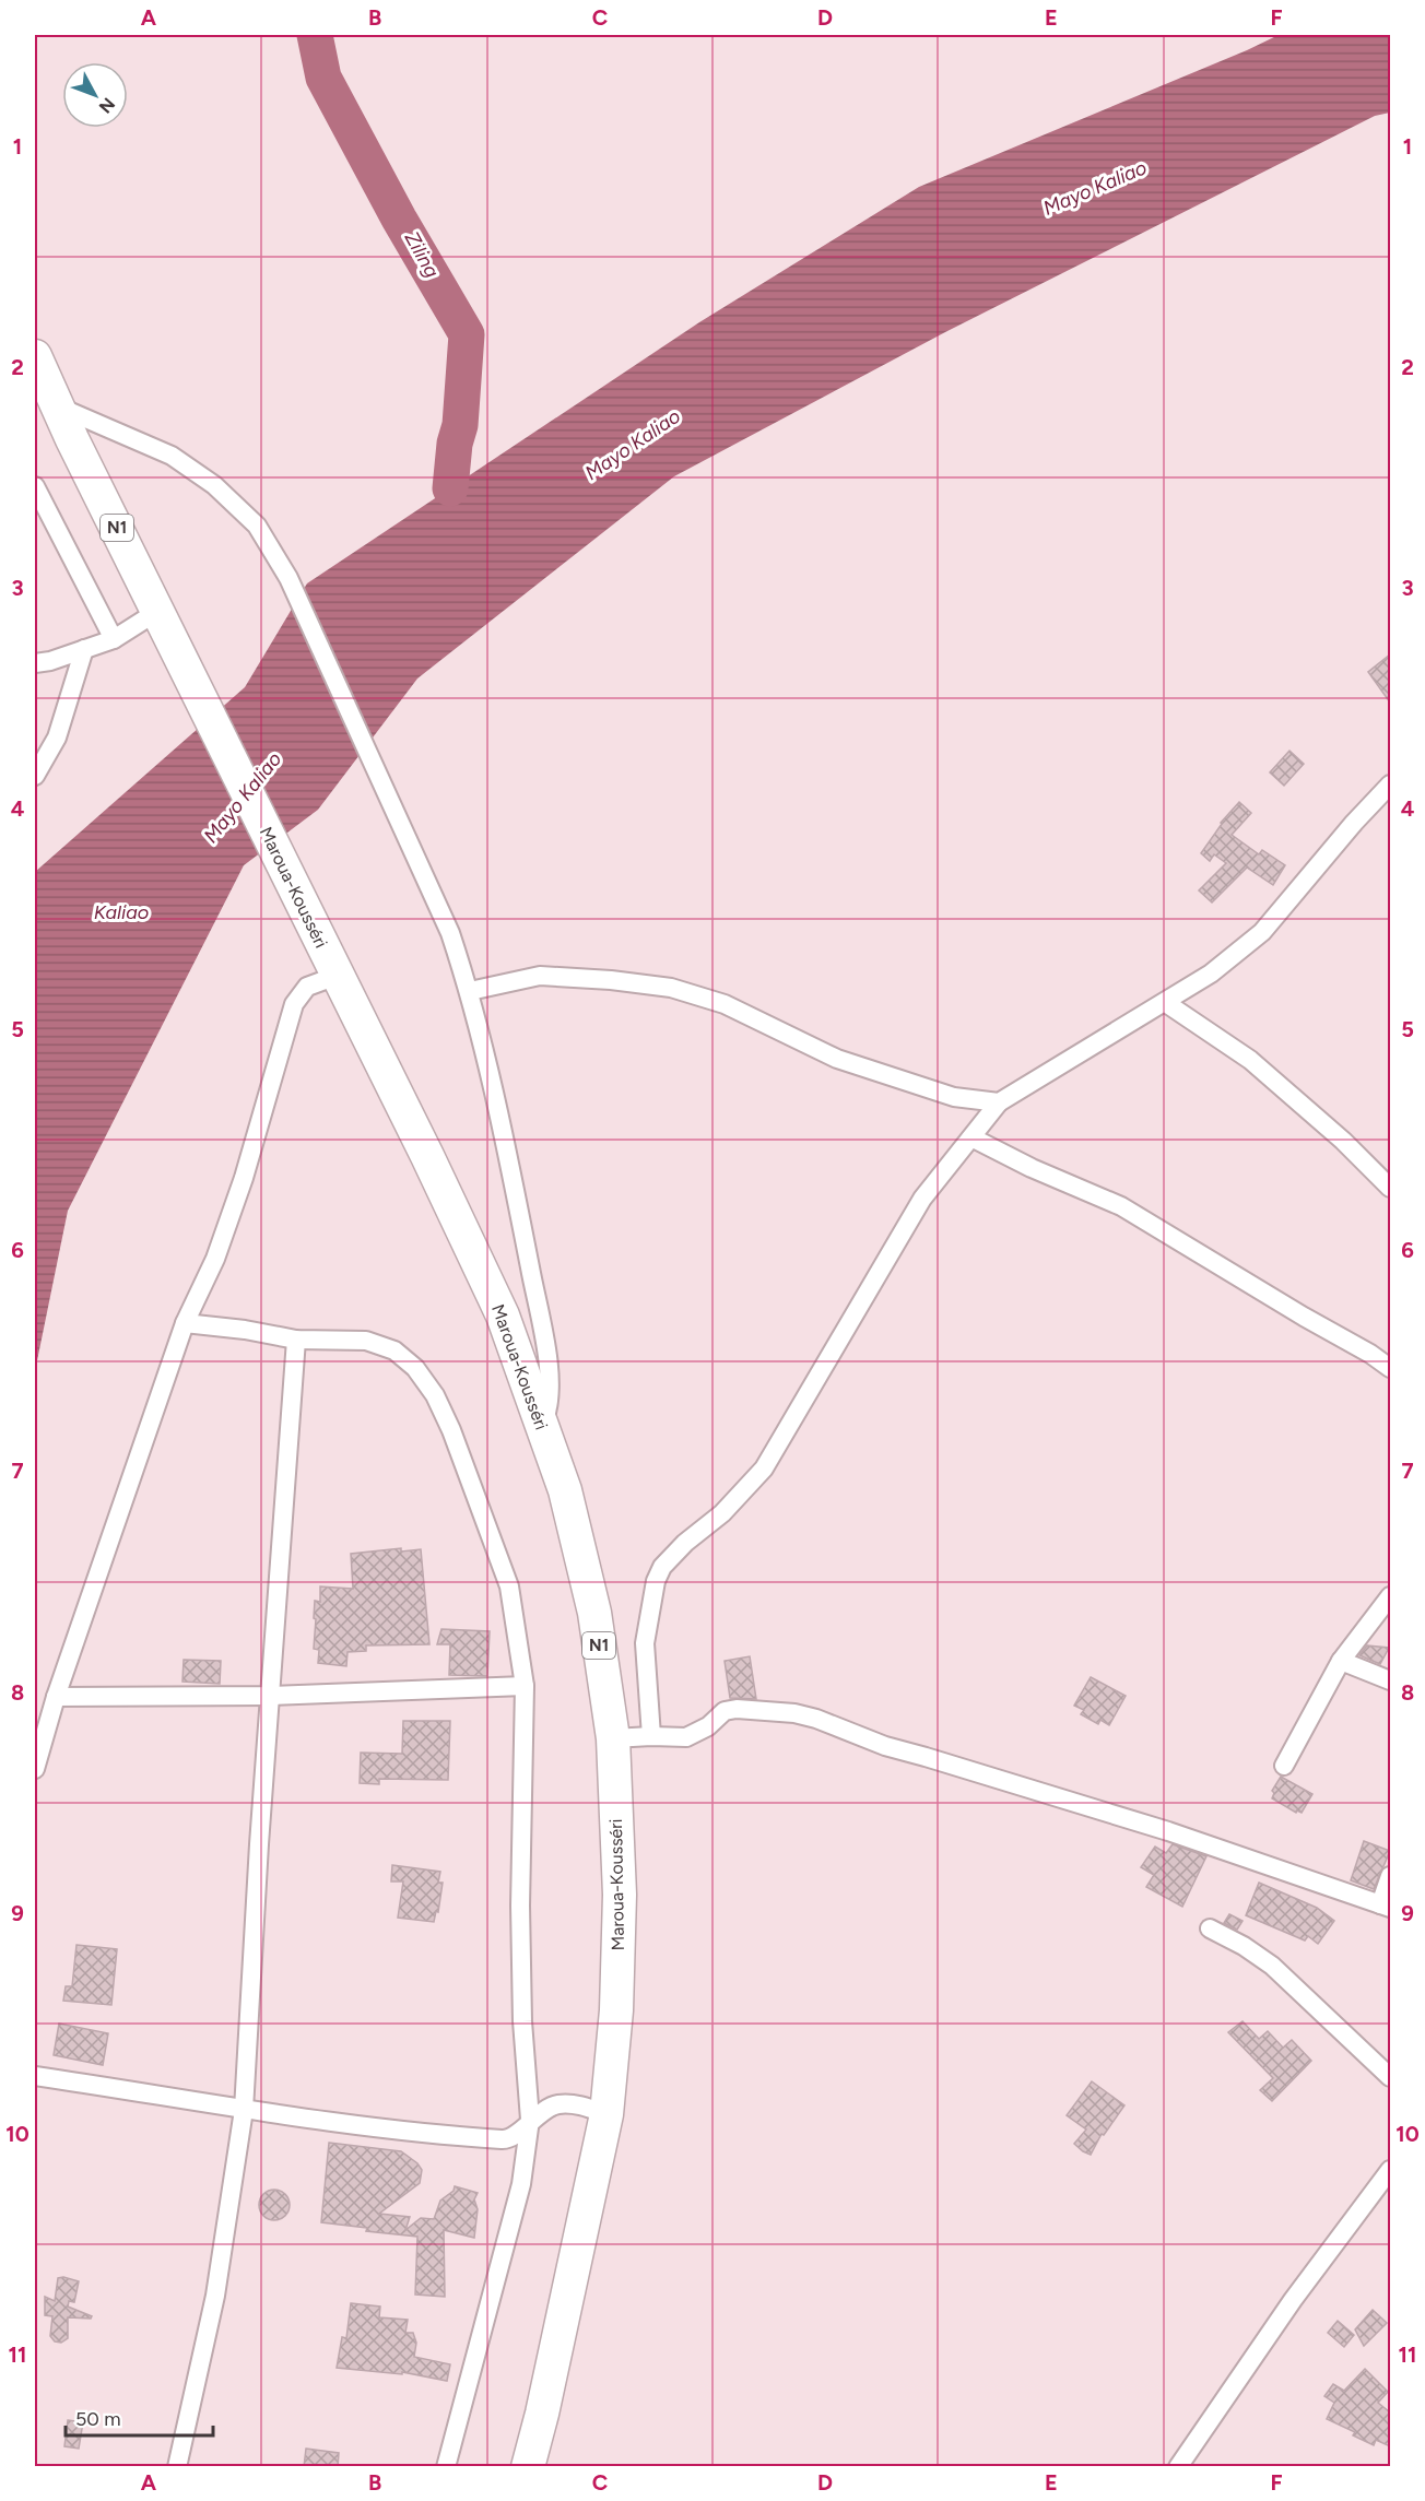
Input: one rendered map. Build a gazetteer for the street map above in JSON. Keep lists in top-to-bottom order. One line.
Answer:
{"streets":{"highway":["N1","Maroua-Kousséri"]},"water":["Mayo Kaliao","Ziling","Kaliao"],"scale_bar":"50 m","north":"bottom right","grid":{"columns":["A","B","C","D","E","F"],"rows":["1","2","3","4","5","6","7","8","9","10","11"]}}
